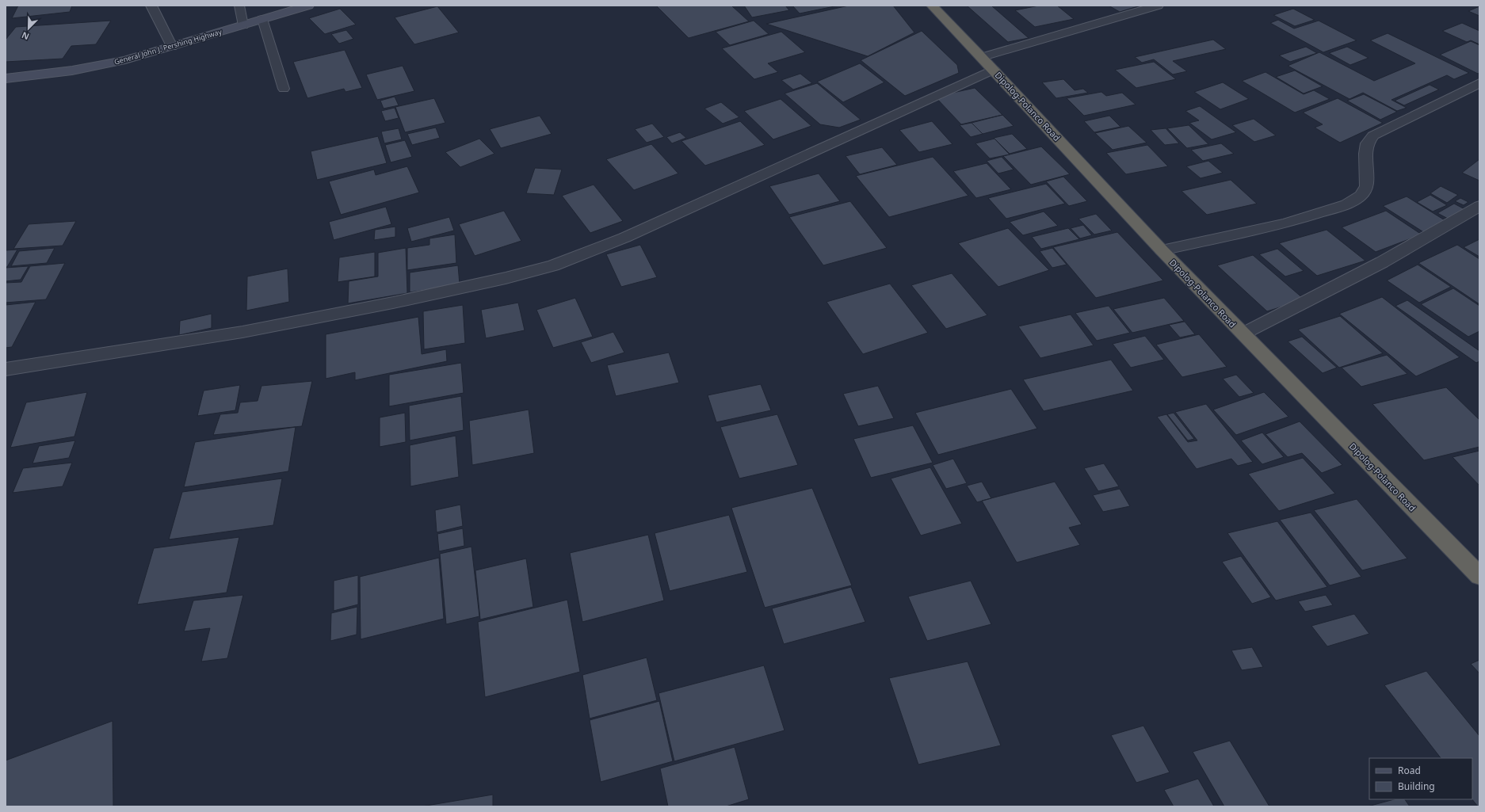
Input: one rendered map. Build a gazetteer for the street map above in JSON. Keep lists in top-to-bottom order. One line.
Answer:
{"streets":{"highway":["Dipolog-Polanco Road"],"main road":["General John J. Pershing Highway"]},"legend":["Road","Building"],"north":"bottom left"}
